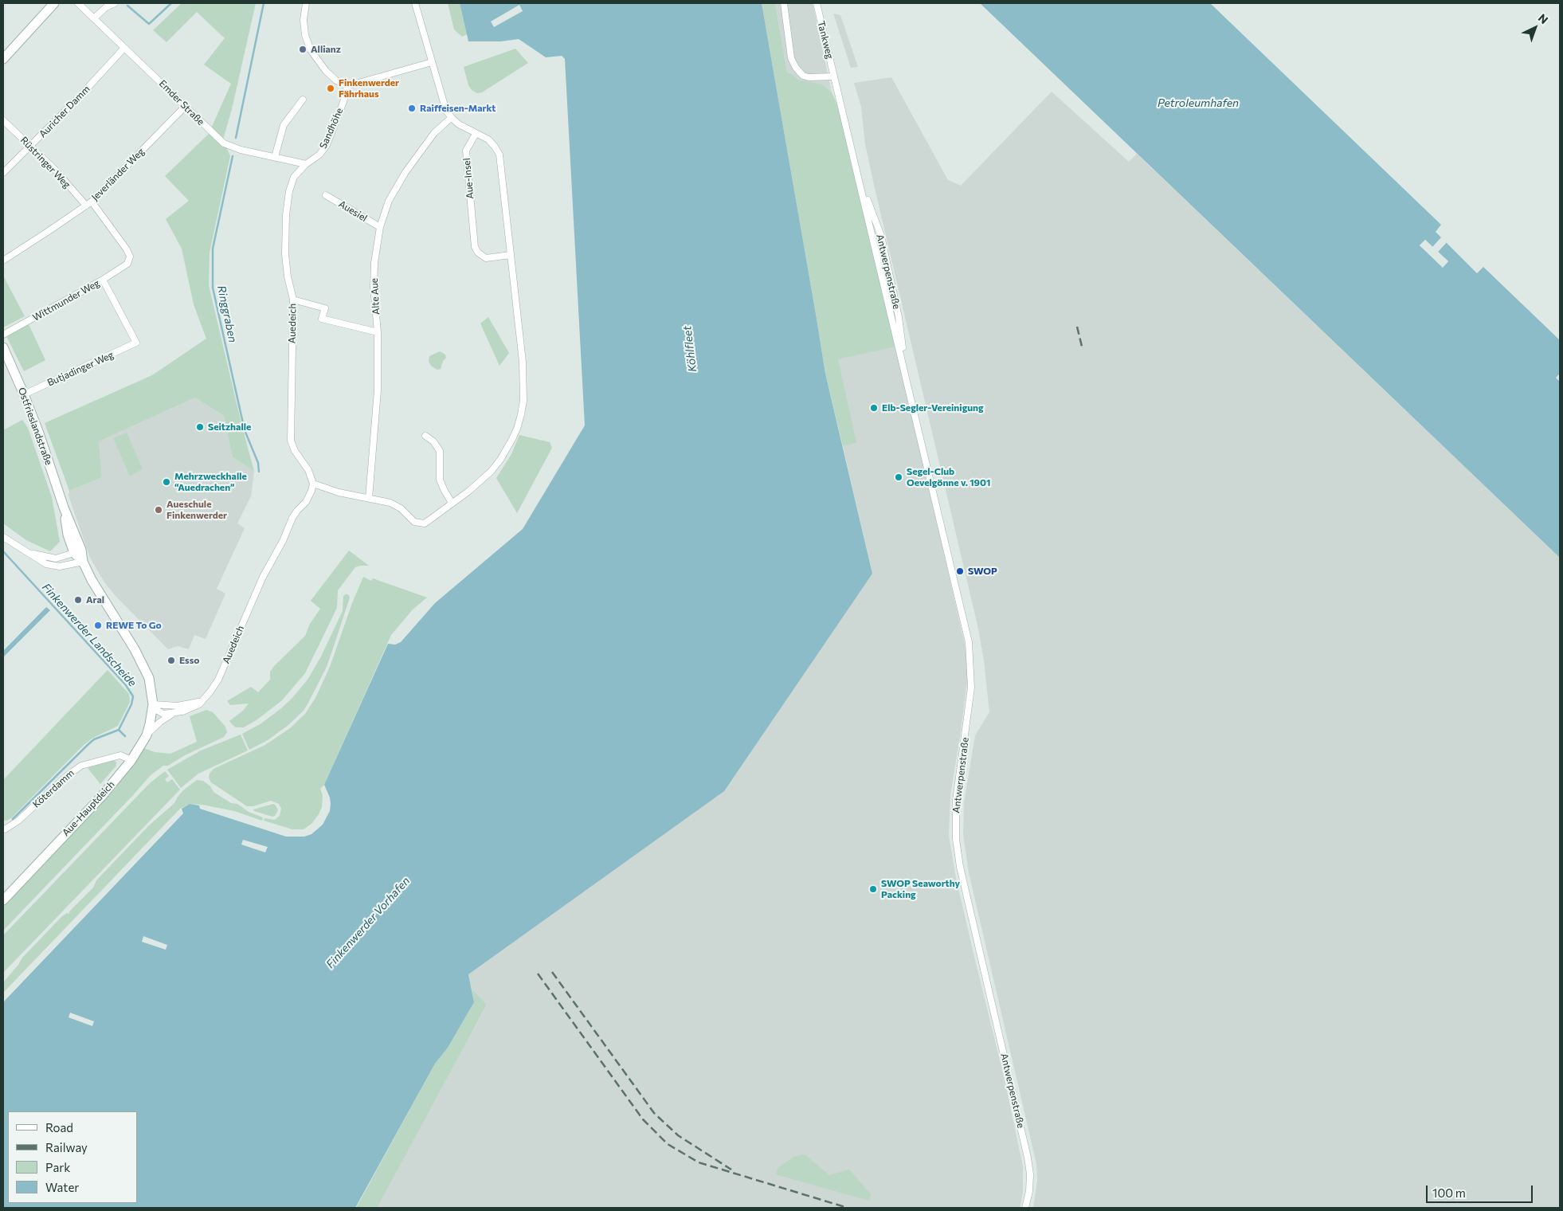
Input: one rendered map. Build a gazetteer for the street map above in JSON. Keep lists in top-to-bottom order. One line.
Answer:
{"streets":{"street":["Tankweg","Emder Straße","Auricher Damm","Sandhöhe","Rüstringer Weg","Jeverländer Weg","Aue-Insel","Auesiel","Antwerpenstraße","Alte Aue","Wittmunder Weg","Auedeich","Butjadinger Weg","Ostfrieslandstraße","Köterdamm","Aue-Hauptdeich"]},"crossings":[["Tankweg","Antwerpenstraße"],["Emder Straße","Auricher Damm"],["Emder Straße","Sandhöhe"],["Emder Straße","Jeverländer Weg"],["Emder Straße","Auedeich"],["Auricher Damm","Rüstringer Weg"],["Sandhöhe","Auedeich"],["Rüstringer Weg","Jeverländer Weg"],["Jeverländer Weg","Wittmunder Weg"],["Auesiel","Alte Aue"],["Wittmunder Weg","Butjadinger Weg"],["Auedeich","Aue-Hauptdeich"],["Butjadinger Weg","Ostfrieslandstraße"],["Ostfrieslandstraße","Aue-Hauptdeich"],["Köterdamm","Aue-Hauptdeich"]],"water":["Petroleumhafen","Ringgraben","Köhlfleet","Finkenwerder Landscheide","Finkenwerder Vorhafen"],"places":["Allianz","Finkenwerder Fährhaus","Raiffeisen-Markt","Elb-Segler-Vereinigung","Seitzhalle","Segel-Club Oevelgönne v. 1901","Mehrzweckhalle “Auedrachen”","Aueschule Finkenwerder","SWOP","Aral","REWE To Go","Esso","SWOP Seaworthy Packing"],"legend":["Road","Railway","Park","Water"],"scale_bar":"100 m","north":"top right"}
